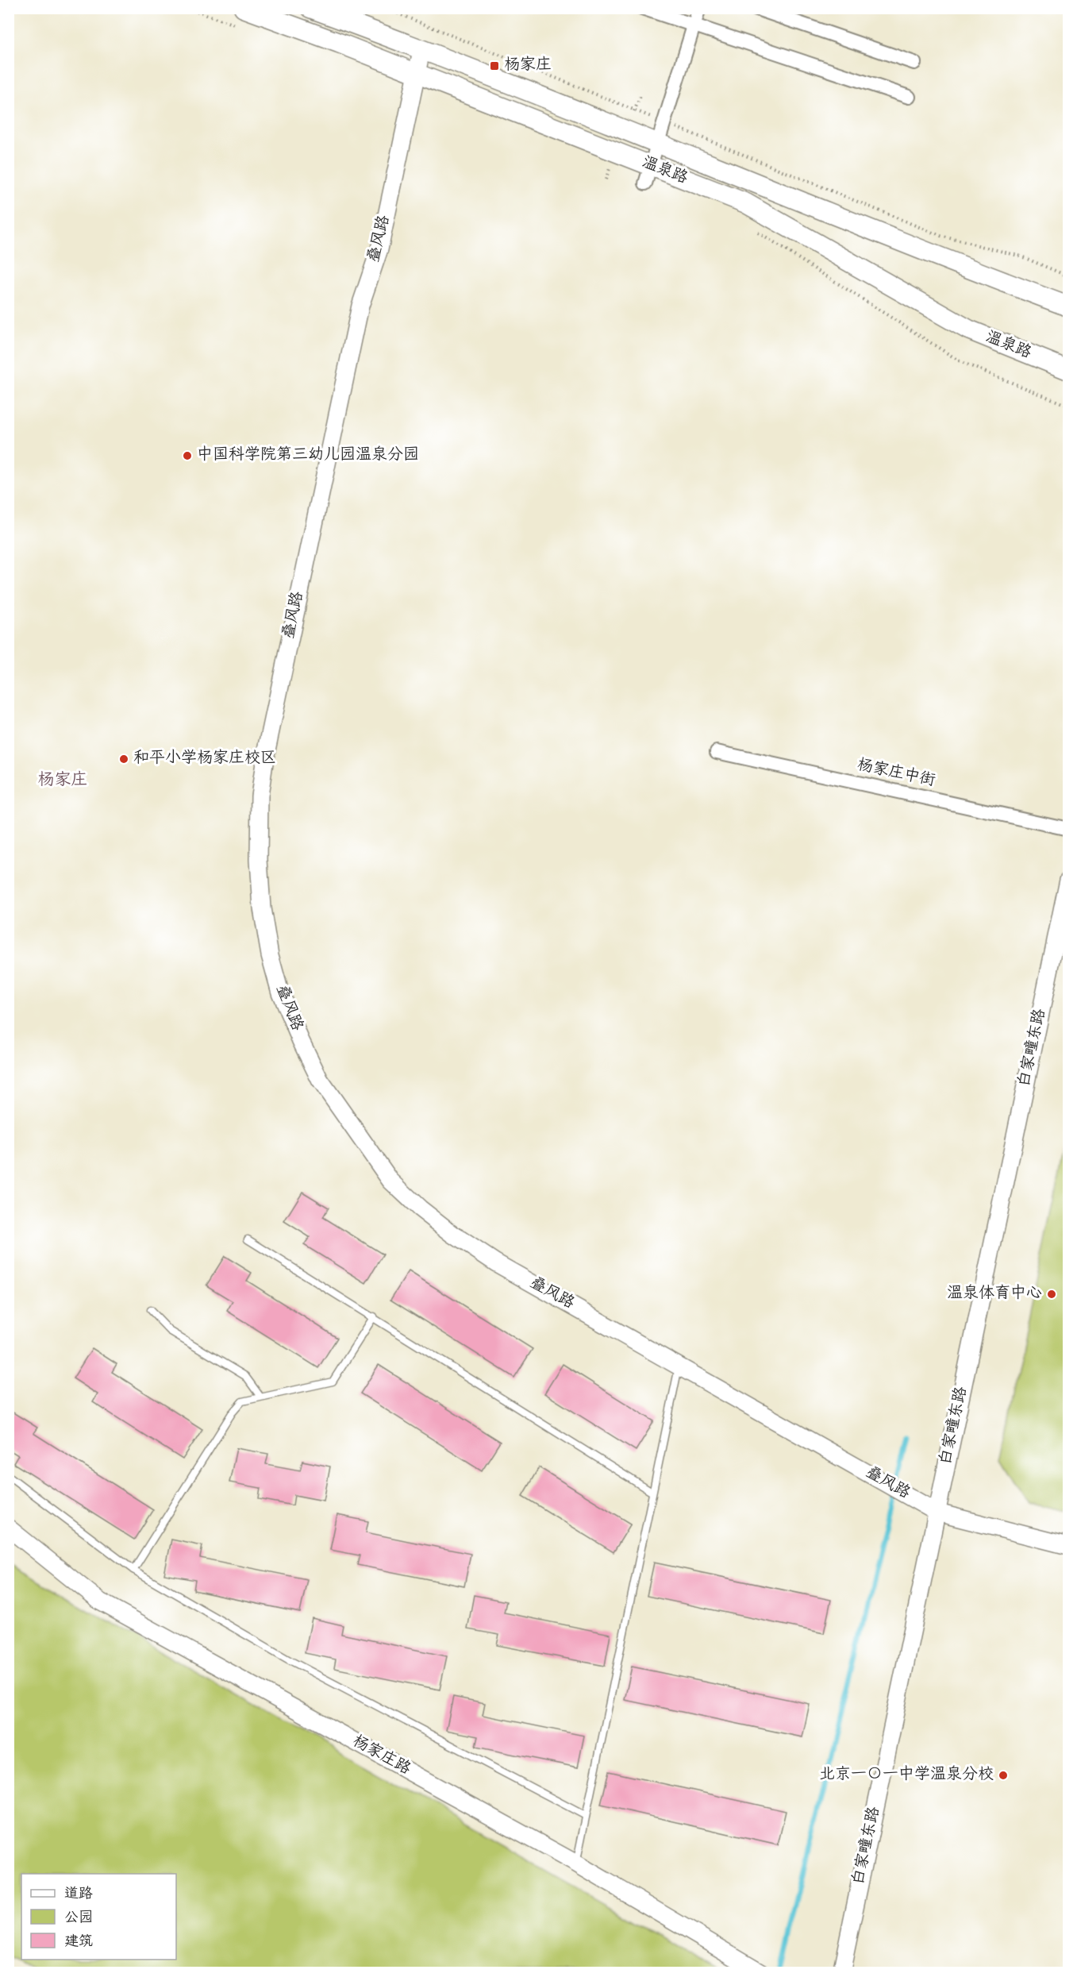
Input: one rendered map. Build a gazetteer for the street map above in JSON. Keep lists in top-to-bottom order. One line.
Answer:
{"streets":{"main road":["温泉路"],"street":["叠风路","杨家庄中街","白家疃东路","杨家庄路"]},"crossings":[["温泉路","叠风路"],["叠风路","白家疃东路"]],"districts":["杨家庄"],"places":{"transit":["杨家庄"],"other":["中国科学院第三幼儿园温泉分园","和平小学杨家庄校区","温泉体育中心","北京一〇一中学温泉分校"]},"legend":["道路","公园","建筑"]}
